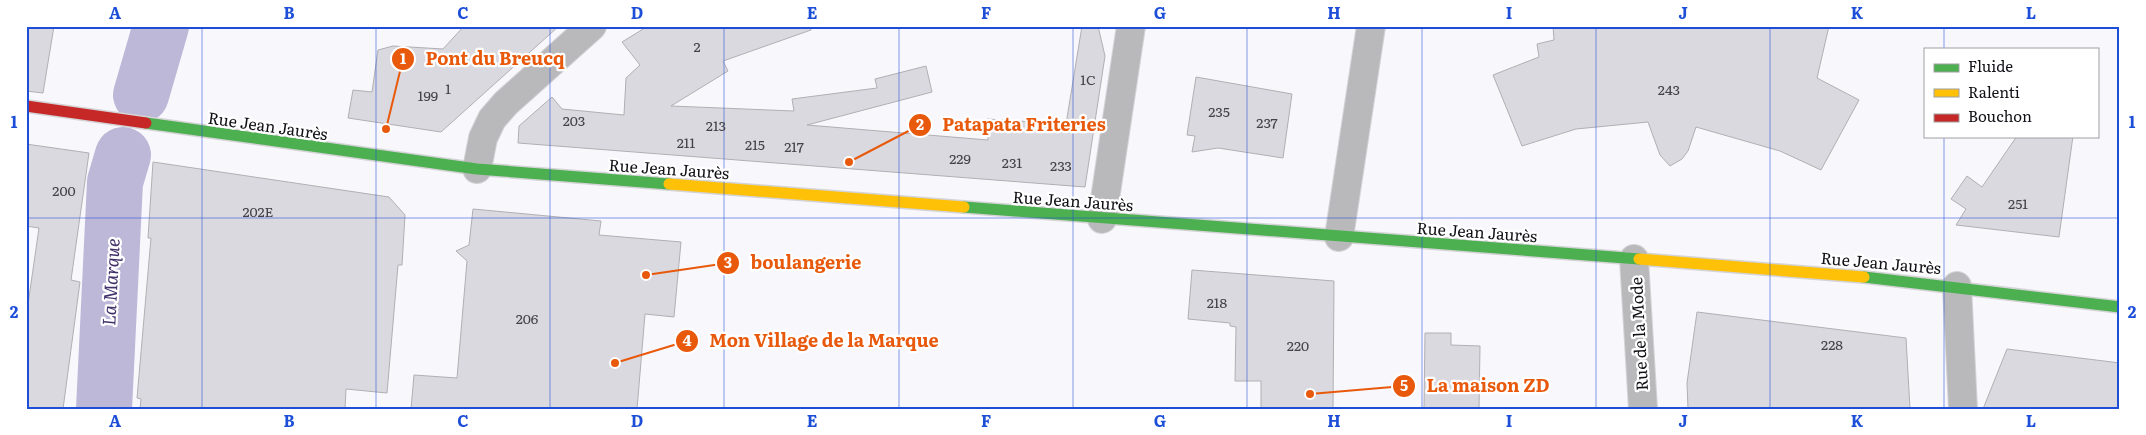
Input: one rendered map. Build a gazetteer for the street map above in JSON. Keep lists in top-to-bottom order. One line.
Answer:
{"streets":{"main road":["Rue Jean Jaurès"],"street":["Rue de la Mode"]},"crossings":[["Rue Jean Jaurès","Rue de la Mode"]],"water":["La Marque"],"places":["Pont du Breucq","Patapata Friteries","boulangerie","Mon Village de la Marque","La maison ZD"],"house_numbers":["2","1C","1","243","199","235","203","237","213","211","215","217","229","231","233","200","251","202E","218","206","228","220"],"legend":["Fluide","Ralenti","Bouchon"],"grid":{"columns":["A","B","C","D","E","F","G","H","I","J","K","L"],"rows":["1","2"]}}
